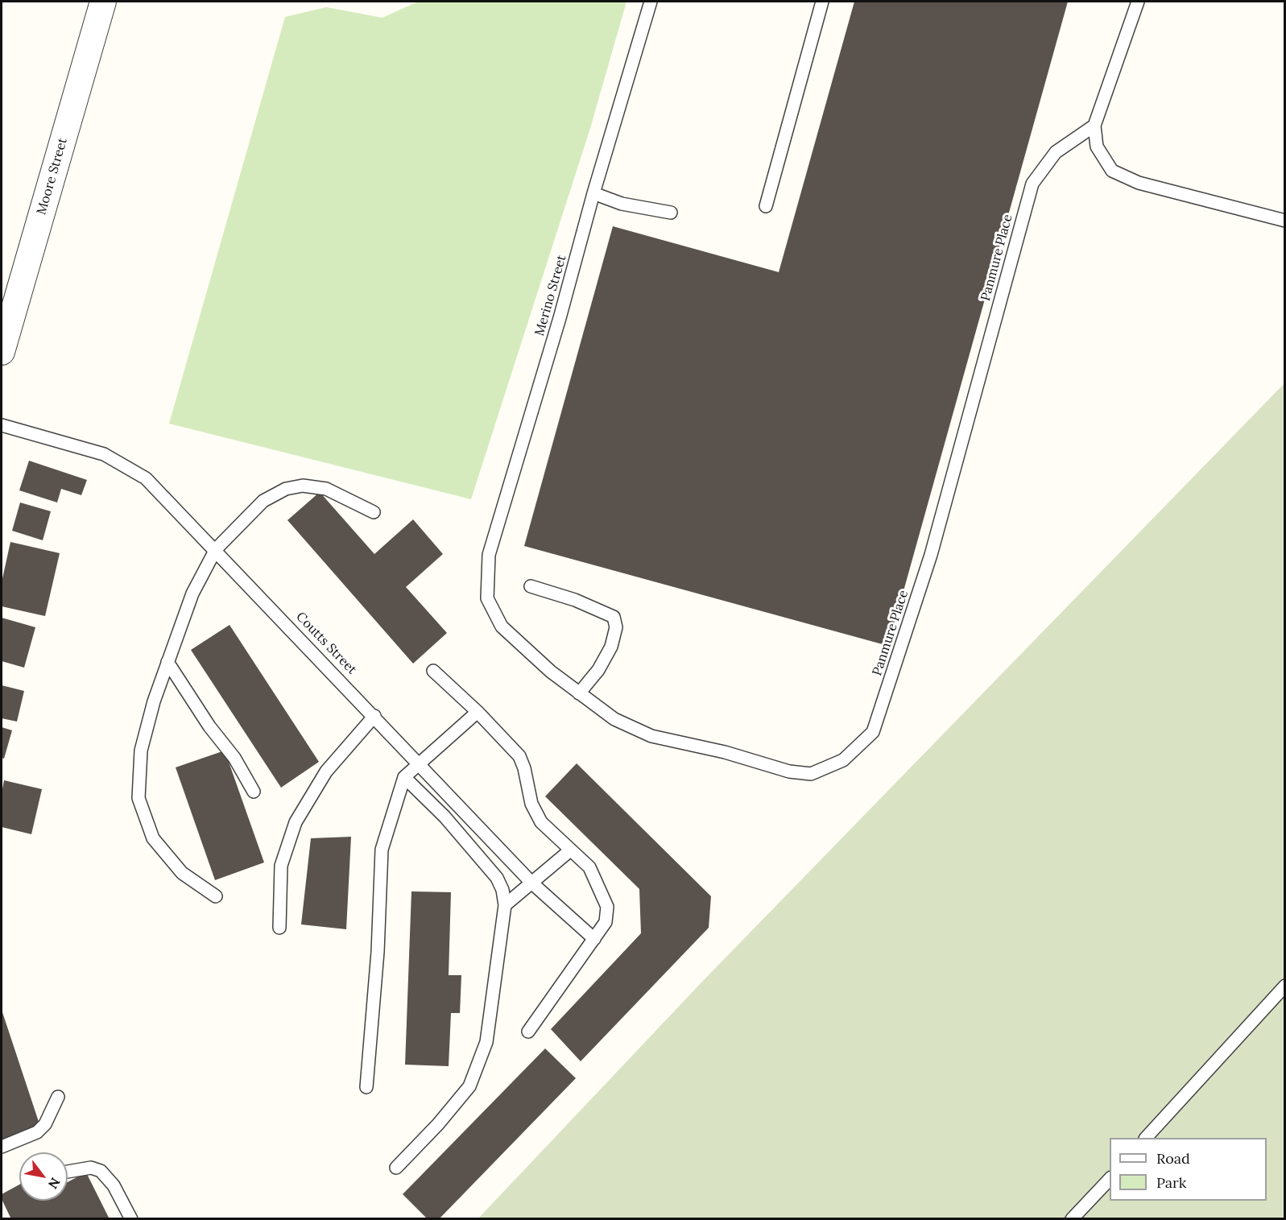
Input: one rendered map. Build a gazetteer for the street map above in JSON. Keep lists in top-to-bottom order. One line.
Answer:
{"streets":{"street":["Moore Street"],"lane":["Panmure Place","Merino Street","Coutts Street"]},"crossings":[["Panmure Place","Merino Street"]],"legend":["Road","Park"],"north":"bottom right"}
